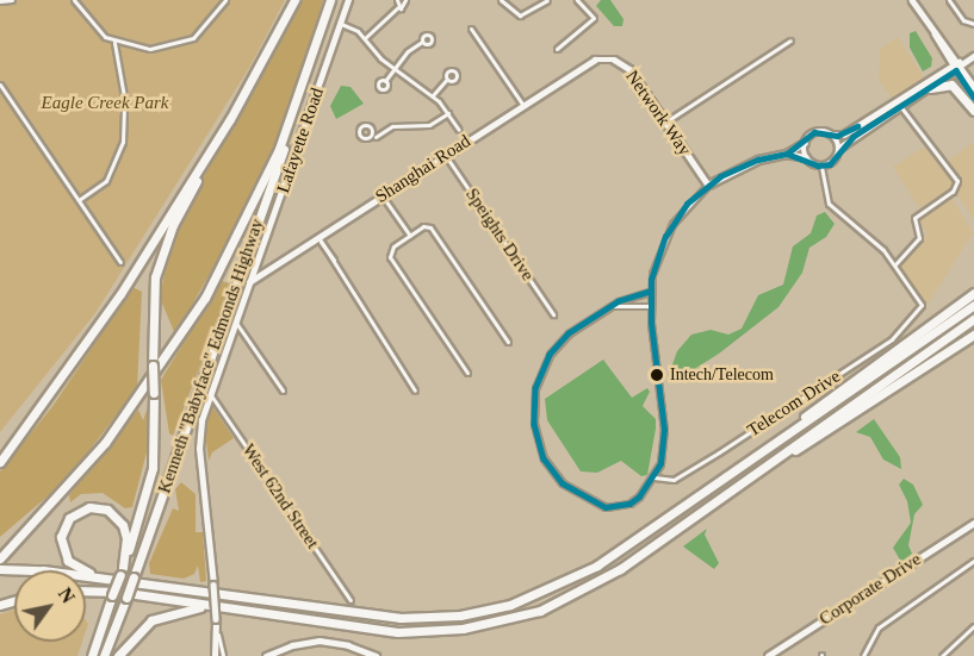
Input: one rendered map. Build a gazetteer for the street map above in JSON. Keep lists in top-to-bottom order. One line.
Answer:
{"streets":{"highway":["Kenneth \"Babyface\" Edmonds Highway"],"street":["Network Way","Lafayette Road","Shanghai Road","Speights Drive","Telecom Drive","West 62nd Street","Corporate Drive"]},"crossings":[["Network Way","Shanghai Road"],["Lafayette Road","Shanghai Road"],["Lafayette Road","West 62nd Street"],["Shanghai Road","Speights Drive"]],"parks":["Eagle Creek Park"],"places":["Intech/Telecom"],"north":"top right"}
